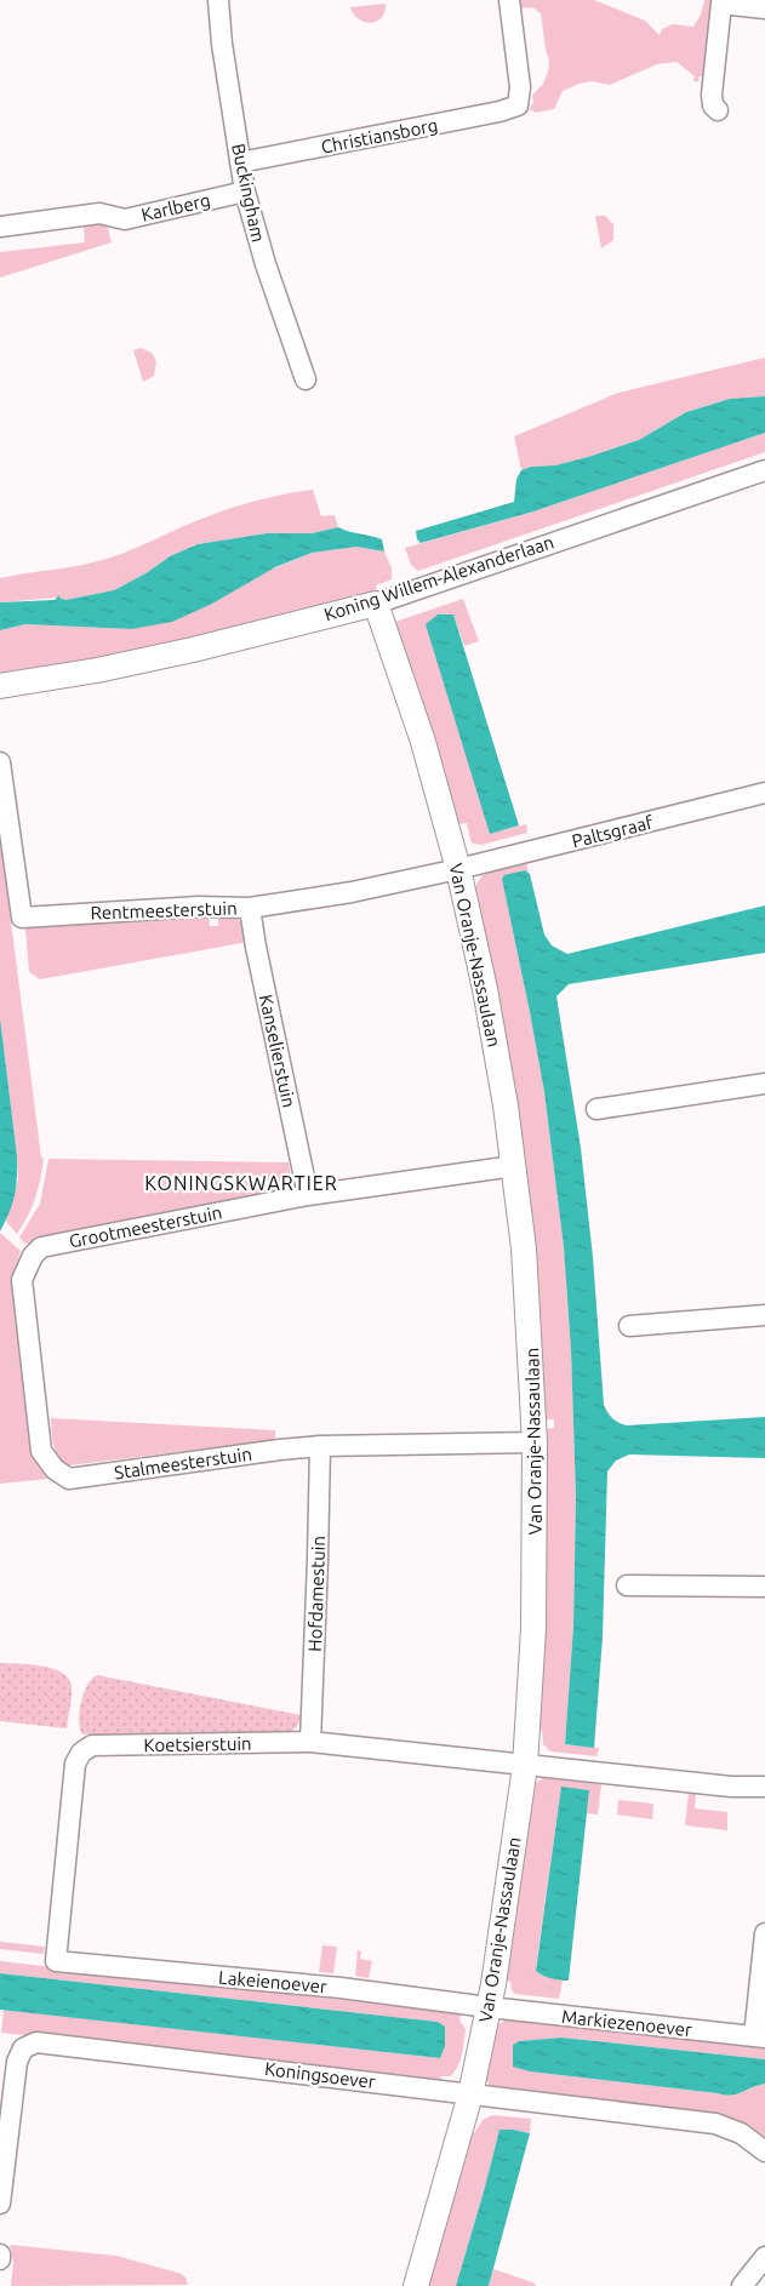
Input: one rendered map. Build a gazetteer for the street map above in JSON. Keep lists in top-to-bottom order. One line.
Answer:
{"streets":{"street":["Christiansborg","Buckingham","Karlberg","Koning Willem-Alexanderlaan","Paltsgraaf","Rentmeesterstuin","Van Oranje-Nassaulaan","Kanselierstuin","Grootmeesterstuin","Stalmeesterstuin","Hofdamestuin","Koetsierstuin","Lakeienoever","Markiezenoever","Koningsoever"]},"crossings":[["Christiansborg","Buckingham"],["Buckingham","Karlberg"],["Koning Willem-Alexanderlaan","Van Oranje-Nassaulaan"],["Paltsgraaf","Rentmeesterstuin"],["Paltsgraaf","Van Oranje-Nassaulaan"],["Rentmeesterstuin","Van Oranje-Nassaulaan"],["Rentmeesterstuin","Kanselierstuin"],["Van Oranje-Nassaulaan","Grootmeesterstuin"],["Van Oranje-Nassaulaan","Stalmeesterstuin"],["Van Oranje-Nassaulaan","Koetsierstuin"],["Van Oranje-Nassaulaan","Lakeienoever"],["Van Oranje-Nassaulaan","Markiezenoever"],["Van Oranje-Nassaulaan","Koningsoever"],["Kanselierstuin","Grootmeesterstuin"],["Grootmeesterstuin","Stalmeesterstuin"],["Stalmeesterstuin","Hofdamestuin"],["Hofdamestuin","Koetsierstuin"],["Koetsierstuin","Lakeienoever"],["Lakeienoever","Markiezenoever"]],"districts":["KONINGSKWARTIER"]}
